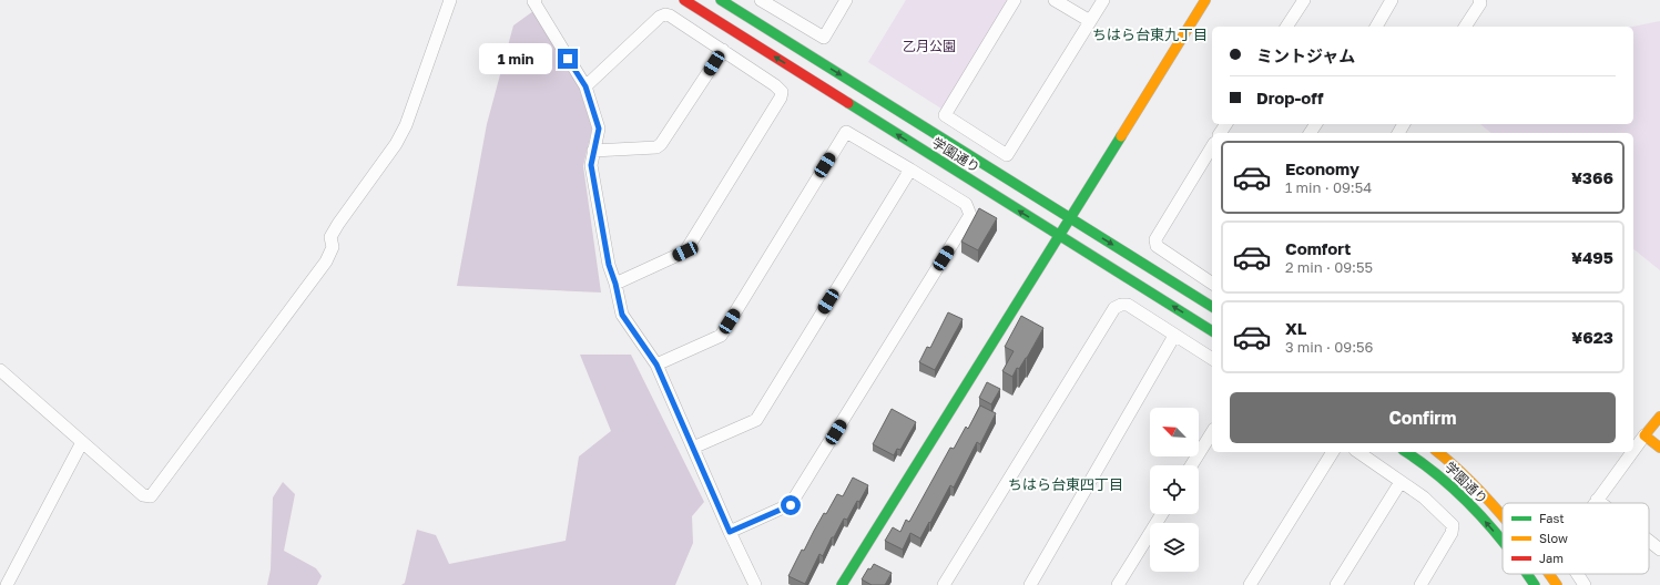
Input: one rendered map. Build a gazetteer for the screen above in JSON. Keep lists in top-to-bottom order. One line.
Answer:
{"streets":{"street":["学園通り"]},"districts":["ちはら台東九丁目","ちはら台東四丁目"],"parks":["乙月公園"],"legend":["Fast","Slow","Jam"],"north":"top left","page":{"banner":["ミントジャム","Drop-off"],"bubble":"1 min","list":[{"name":"Economy","note":"1 min · 09:54","value":"¥366"},{"name":"Comfort","note":"2 min · 09:55","value":"¥495"},{"name":"XL","note":"3 min · 09:56","value":"¥623"}],"buttons":"Confirm"}}
